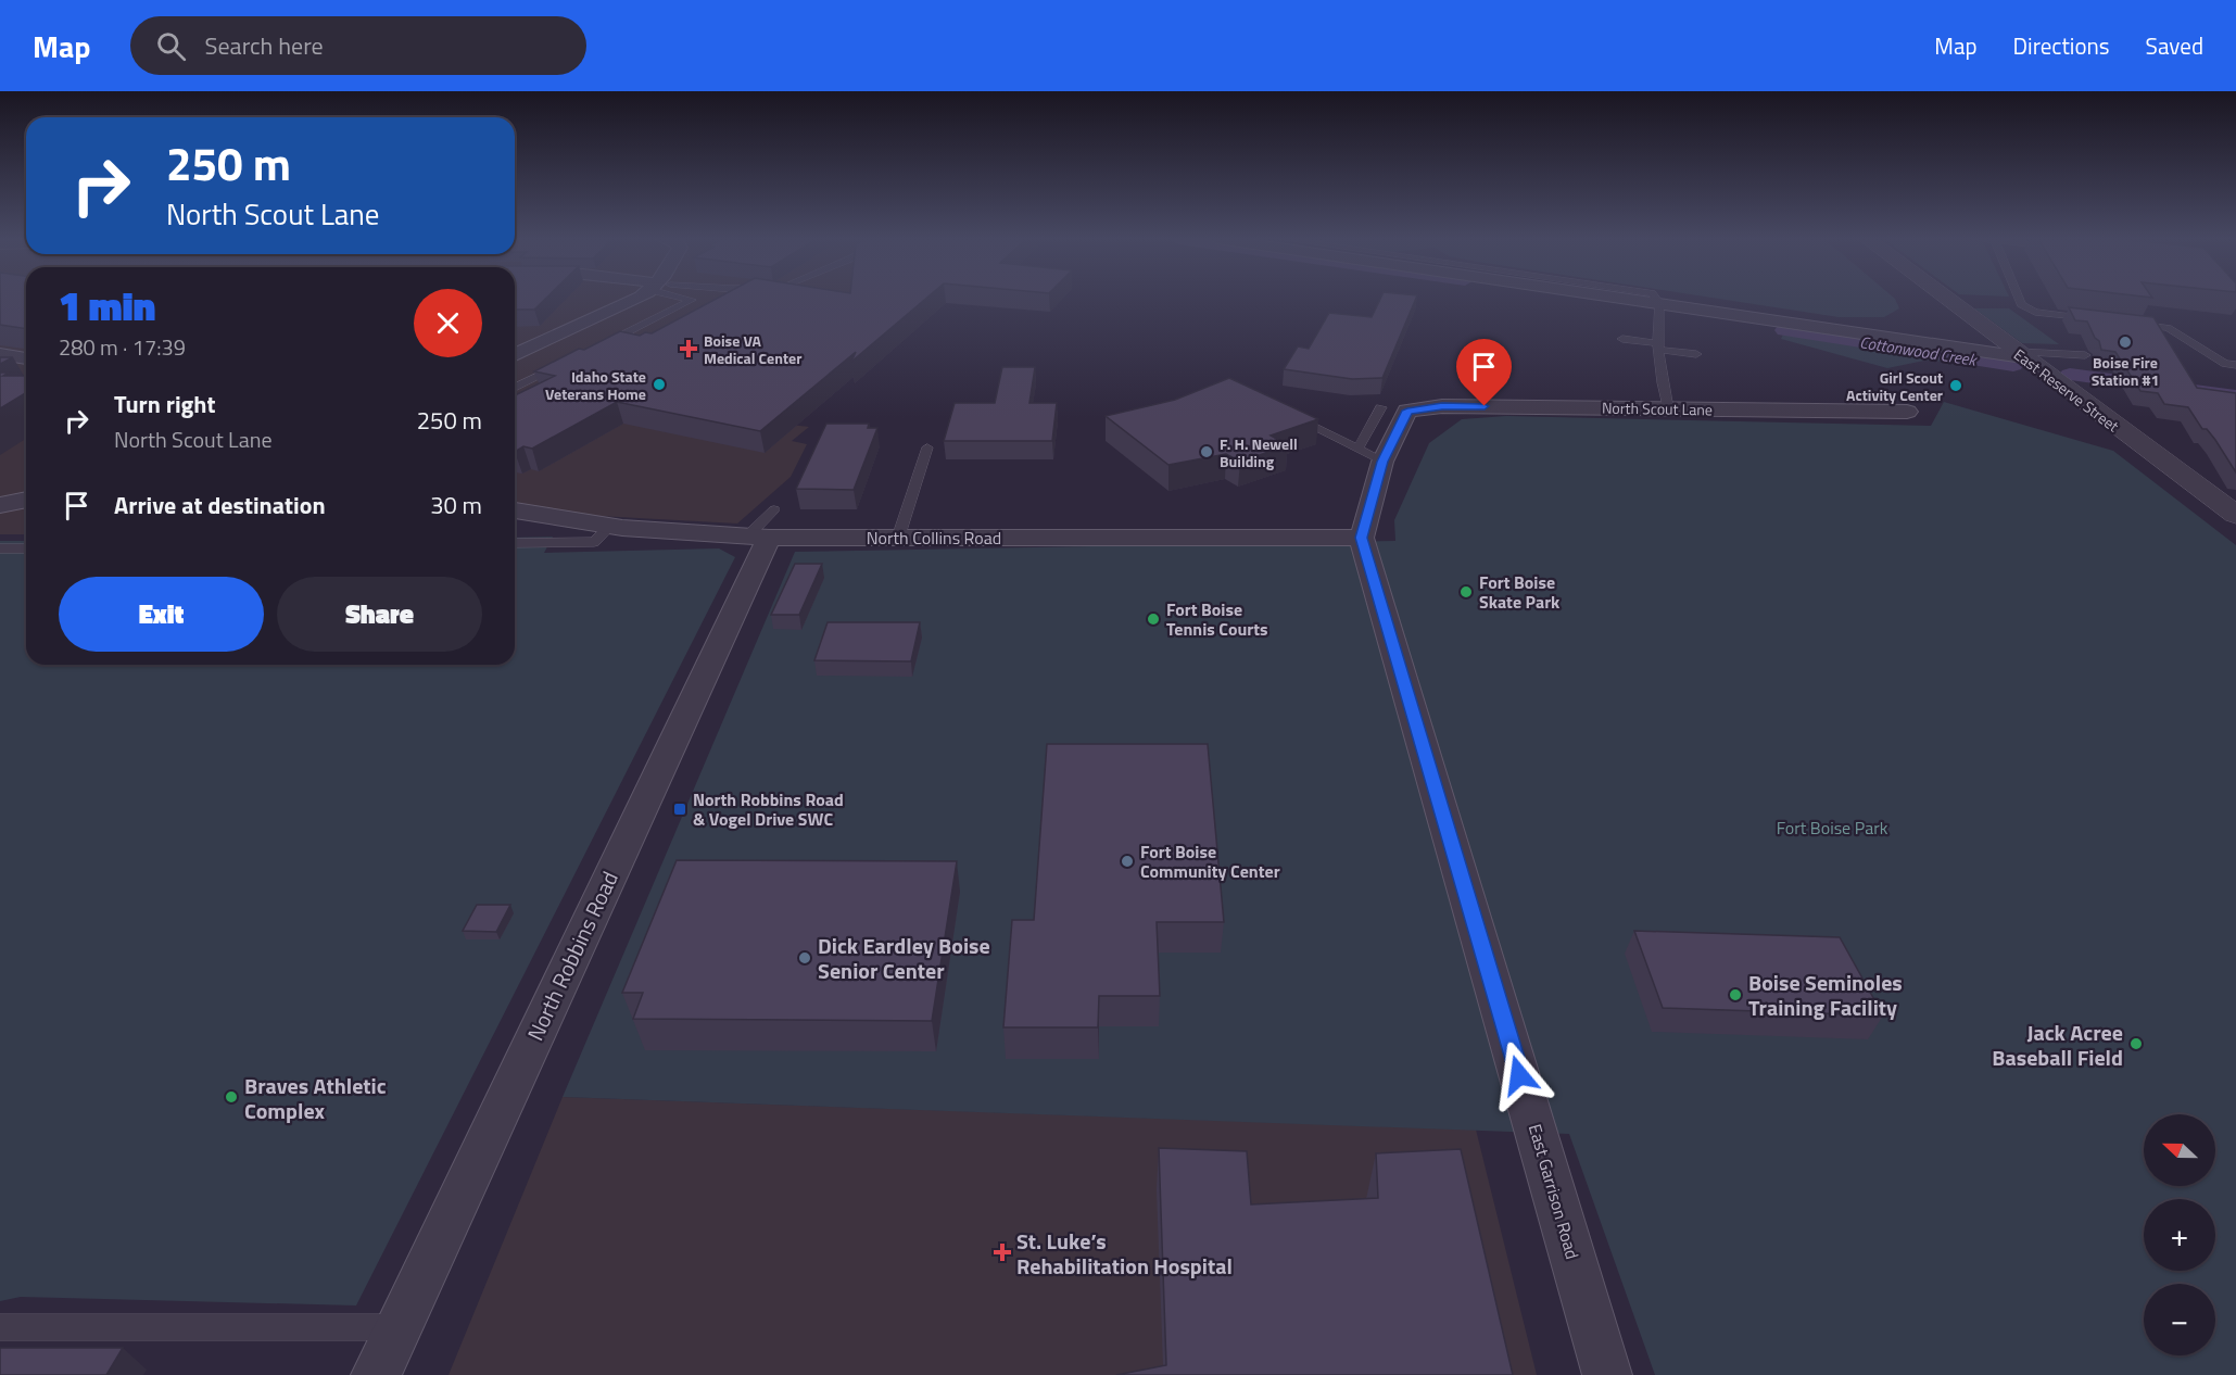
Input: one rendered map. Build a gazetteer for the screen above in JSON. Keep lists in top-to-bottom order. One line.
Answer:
{"streets":{"street":["East Reserve Street","North Scout Lane","North Collins Road","North Robbins Road","East Garrison Road"]},"crossings":[["North Collins Road","North Robbins Road"],["North Collins Road","East Garrison Road"]],"water":["Cottonwood Creek"],"parks":["Fort Boise Park"],"places":{"other":["Boise Fire Station #1","Idaho State Veterans Home","Girl Scout Activity Center","F. H. Newell Building","Fort Boise Skate Park","Fort Boise Tennis Courts","Fort Boise Community Center","Dick Eardley Boise Senior Center","Boise Seminoles Training Facility","Jack Acree Baseball Field","Braves Athletic Complex"],"health":["Boise VA Medical Center","St. Luke’s Rehabilitation Hospital"],"transit":["North Robbins Road & Vogel Drive SWC"]},"north":"left","page":{"header":"Map","search":"Search here","nav":["Map","Directions","Saved"],"turn":["250 m","North Scout Lane"],"heading":["1 min","280 m · 17:39"],"list":[{"name":"Turn right","note":"North Scout Lane","value":"250 m"},{"name":"Arrive at destination","value":"30 m"}],"buttons":["Exit","Share"],"map_buttons":["+","−"]}}
